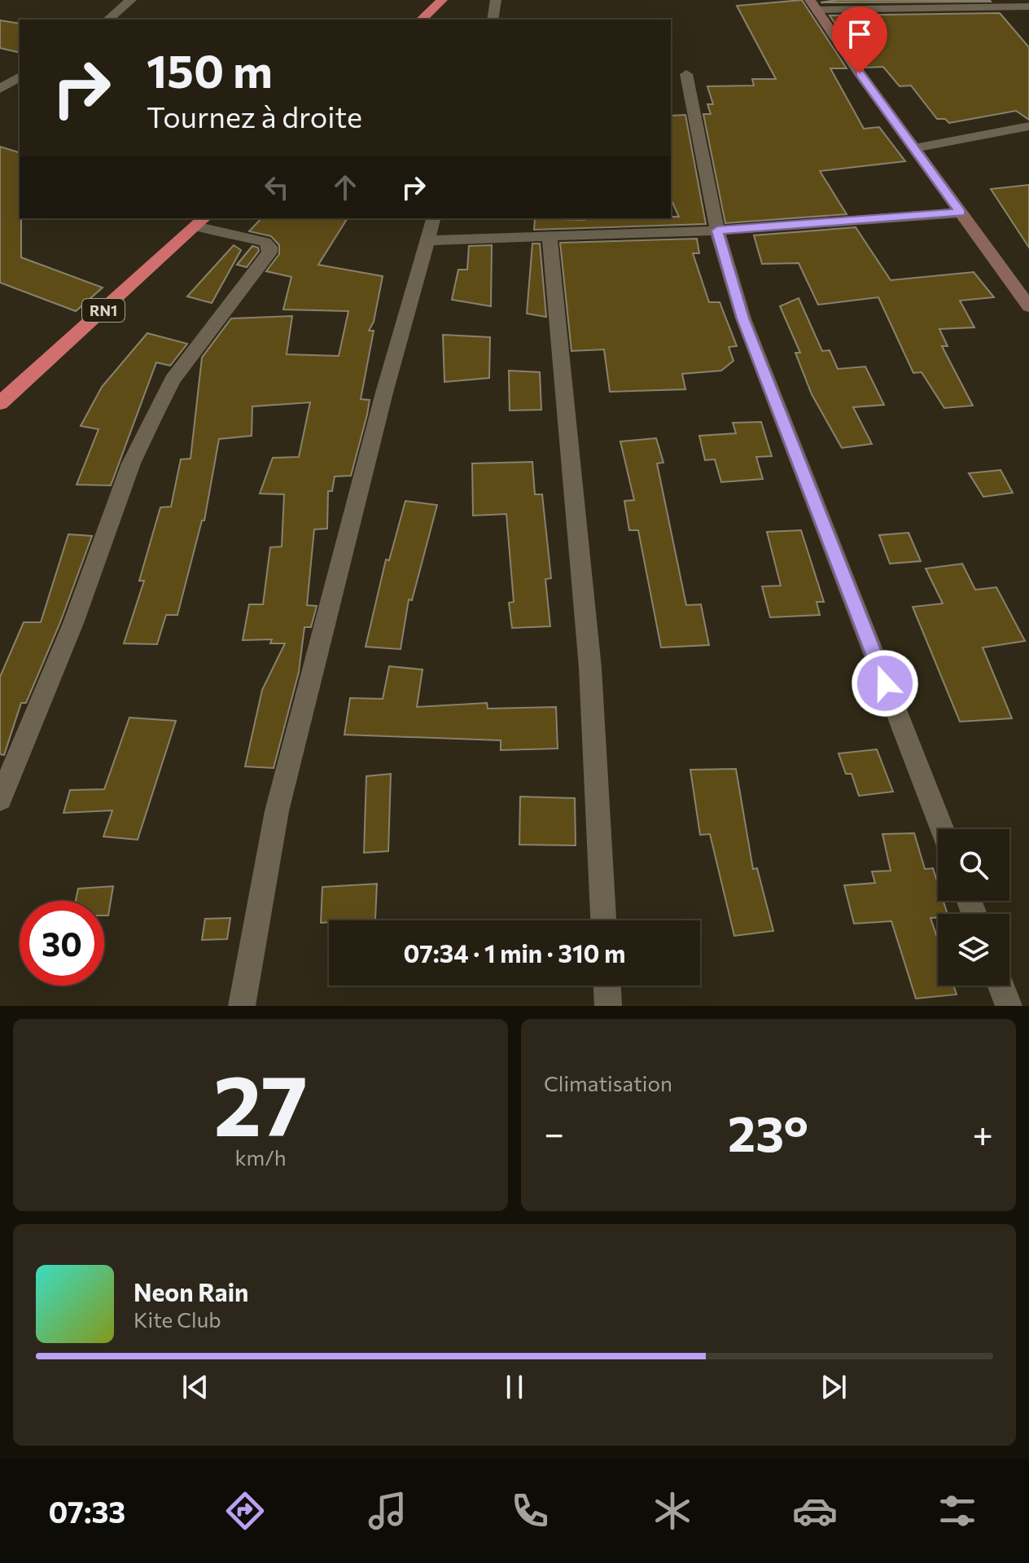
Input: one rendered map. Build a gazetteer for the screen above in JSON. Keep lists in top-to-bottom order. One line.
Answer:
{"streets":{"highway":["RN1"]},"page":{"turn":["150 m","Tournez à droite"],"limit":"30","trip":"07:34 · 1 min · 310 m","tile":[["27","km/h"],"Climatisation"],"heat":["−","23°","+"],"song":["Neon Rain","Kite Club"],"tabs":"07:33"}}
